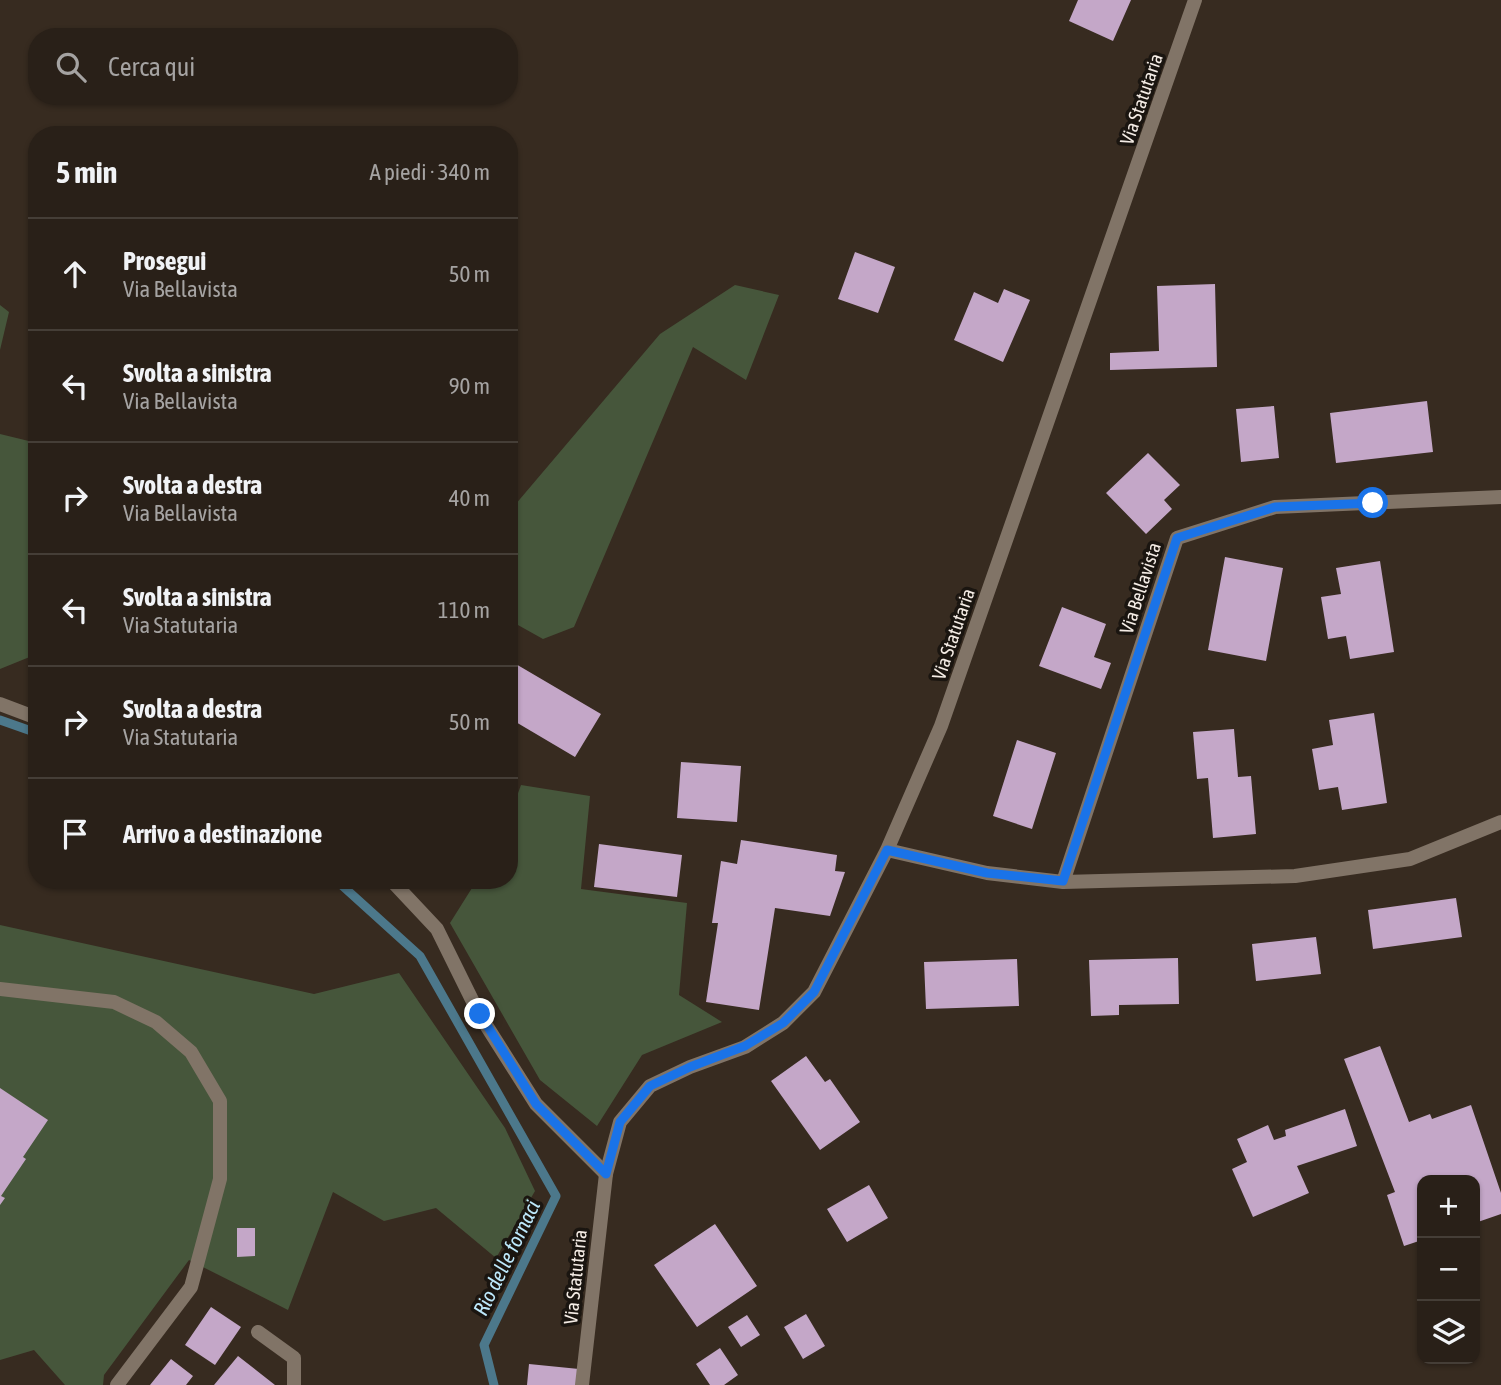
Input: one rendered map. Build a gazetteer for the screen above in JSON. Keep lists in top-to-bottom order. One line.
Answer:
{"streets":{"street":["Via Statutaria","Via Bellavista"]},"water":["Rio delle fornaci"],"page":{"search":"Cerca qui","heading":["5 min","A piedi · 340 m"],"list":[["Prosegui","Via Bellavista","50 m"],["Svolta a sinistra","Via Bellavista","90 m"],["Svolta a destra","Via Bellavista","40 m"],["Svolta a sinistra","Via Statutaria","110 m"],["Svolta a destra","Via Statutaria","50 m"],"Arrivo a destinazione"],"map_buttons":["+","−"]}}
